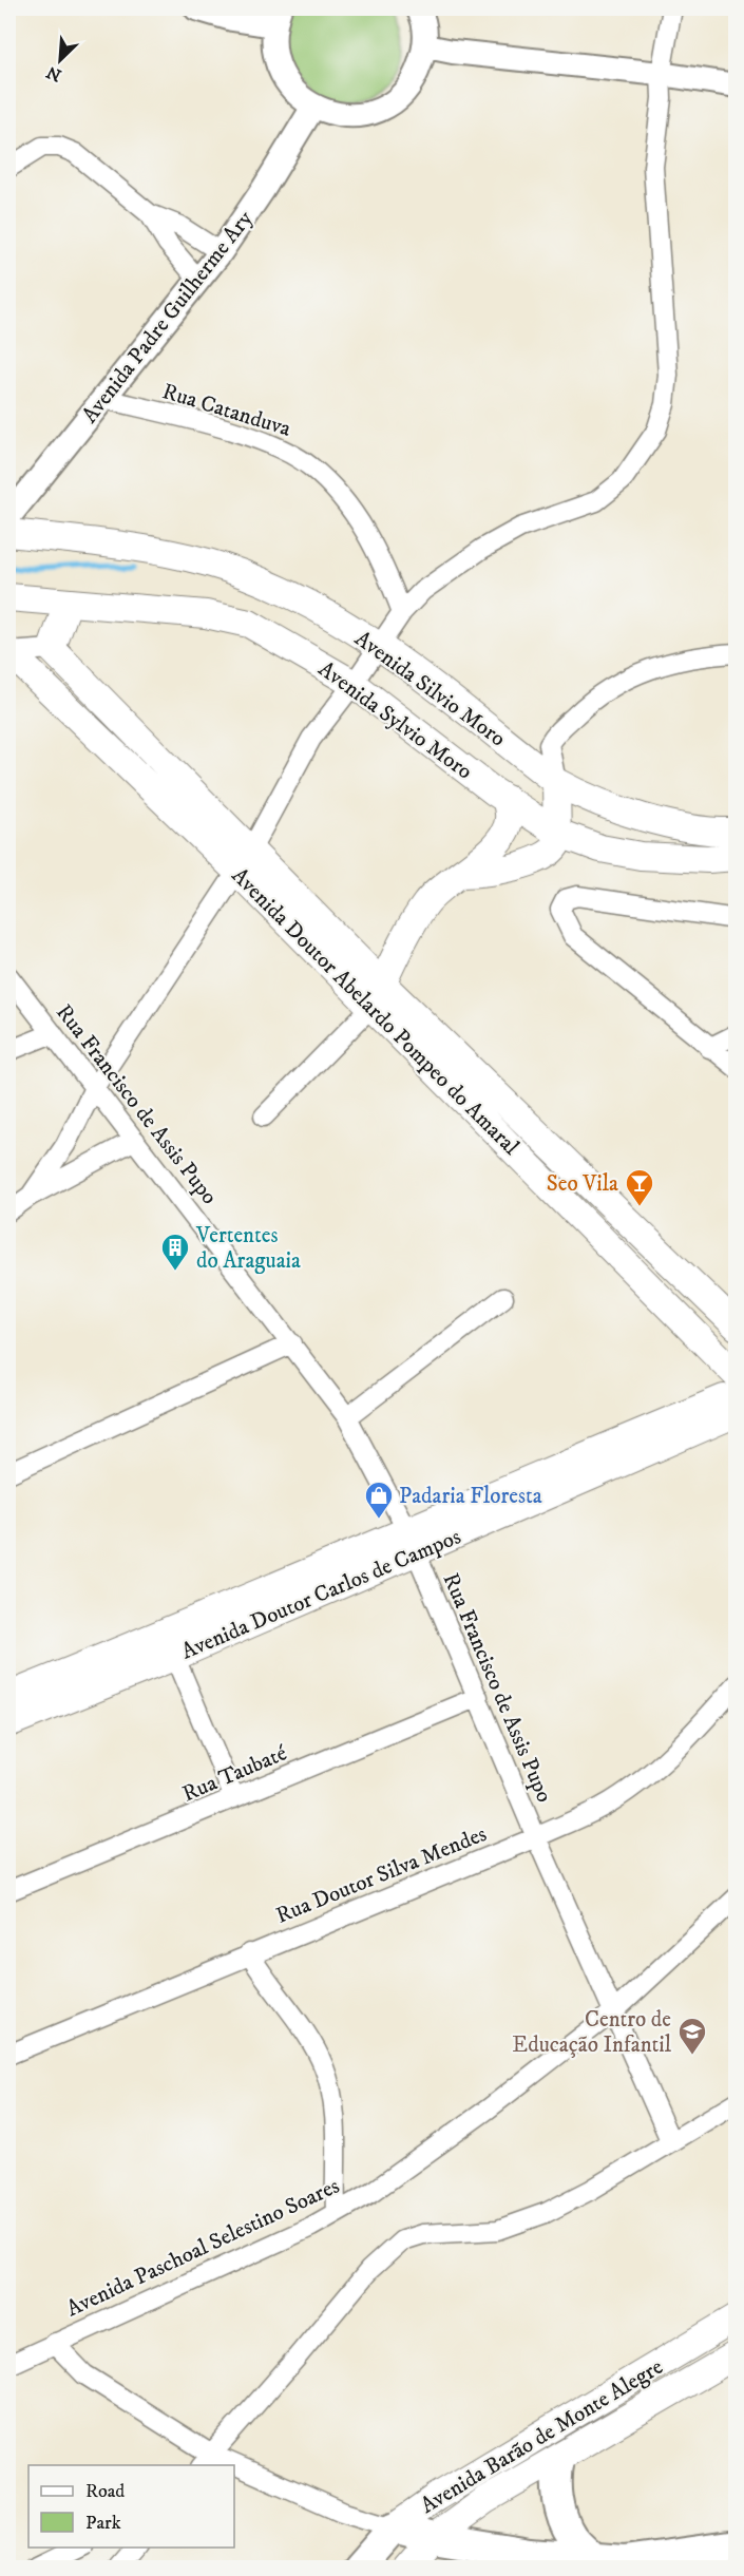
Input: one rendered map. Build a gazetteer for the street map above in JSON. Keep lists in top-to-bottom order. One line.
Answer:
{"streets":{"main road":["Avenida Silvio Moro","Avenida Sylvio Moro","Avenida Doutor Abelardo Pompeo do Amaral","Avenida Doutor Carlos de Campos","Avenida Barão de Monte Alegre"],"street":["Avenida Padre Guilherme Ary","Rua Catanduva","Rua Francisco de Assis Pupo","Rua Taubaté","Rua Doutor Silva Mendes","Avenida Paschoal Selestino Soares"]},"crossings":[["Avenida Padre Guilherme Ary","Rua Catanduva"],["Rua Francisco de Assis Pupo","Avenida Doutor Carlos de Campos"],["Rua Francisco de Assis Pupo","Rua Taubaté"],["Rua Francisco de Assis Pupo","Rua Doutor Silva Mendes"],["Rua Francisco de Assis Pupo","Avenida Paschoal Selestino Soares"]],"places":{"bar":["Seo Vila"],"building":["Vertentes do Araguaia"],"shop":["Padaria Floresta"],"school or university":["Centro de Educação Infantil"]},"legend":["Road","Park"],"north":"bottom left"}
